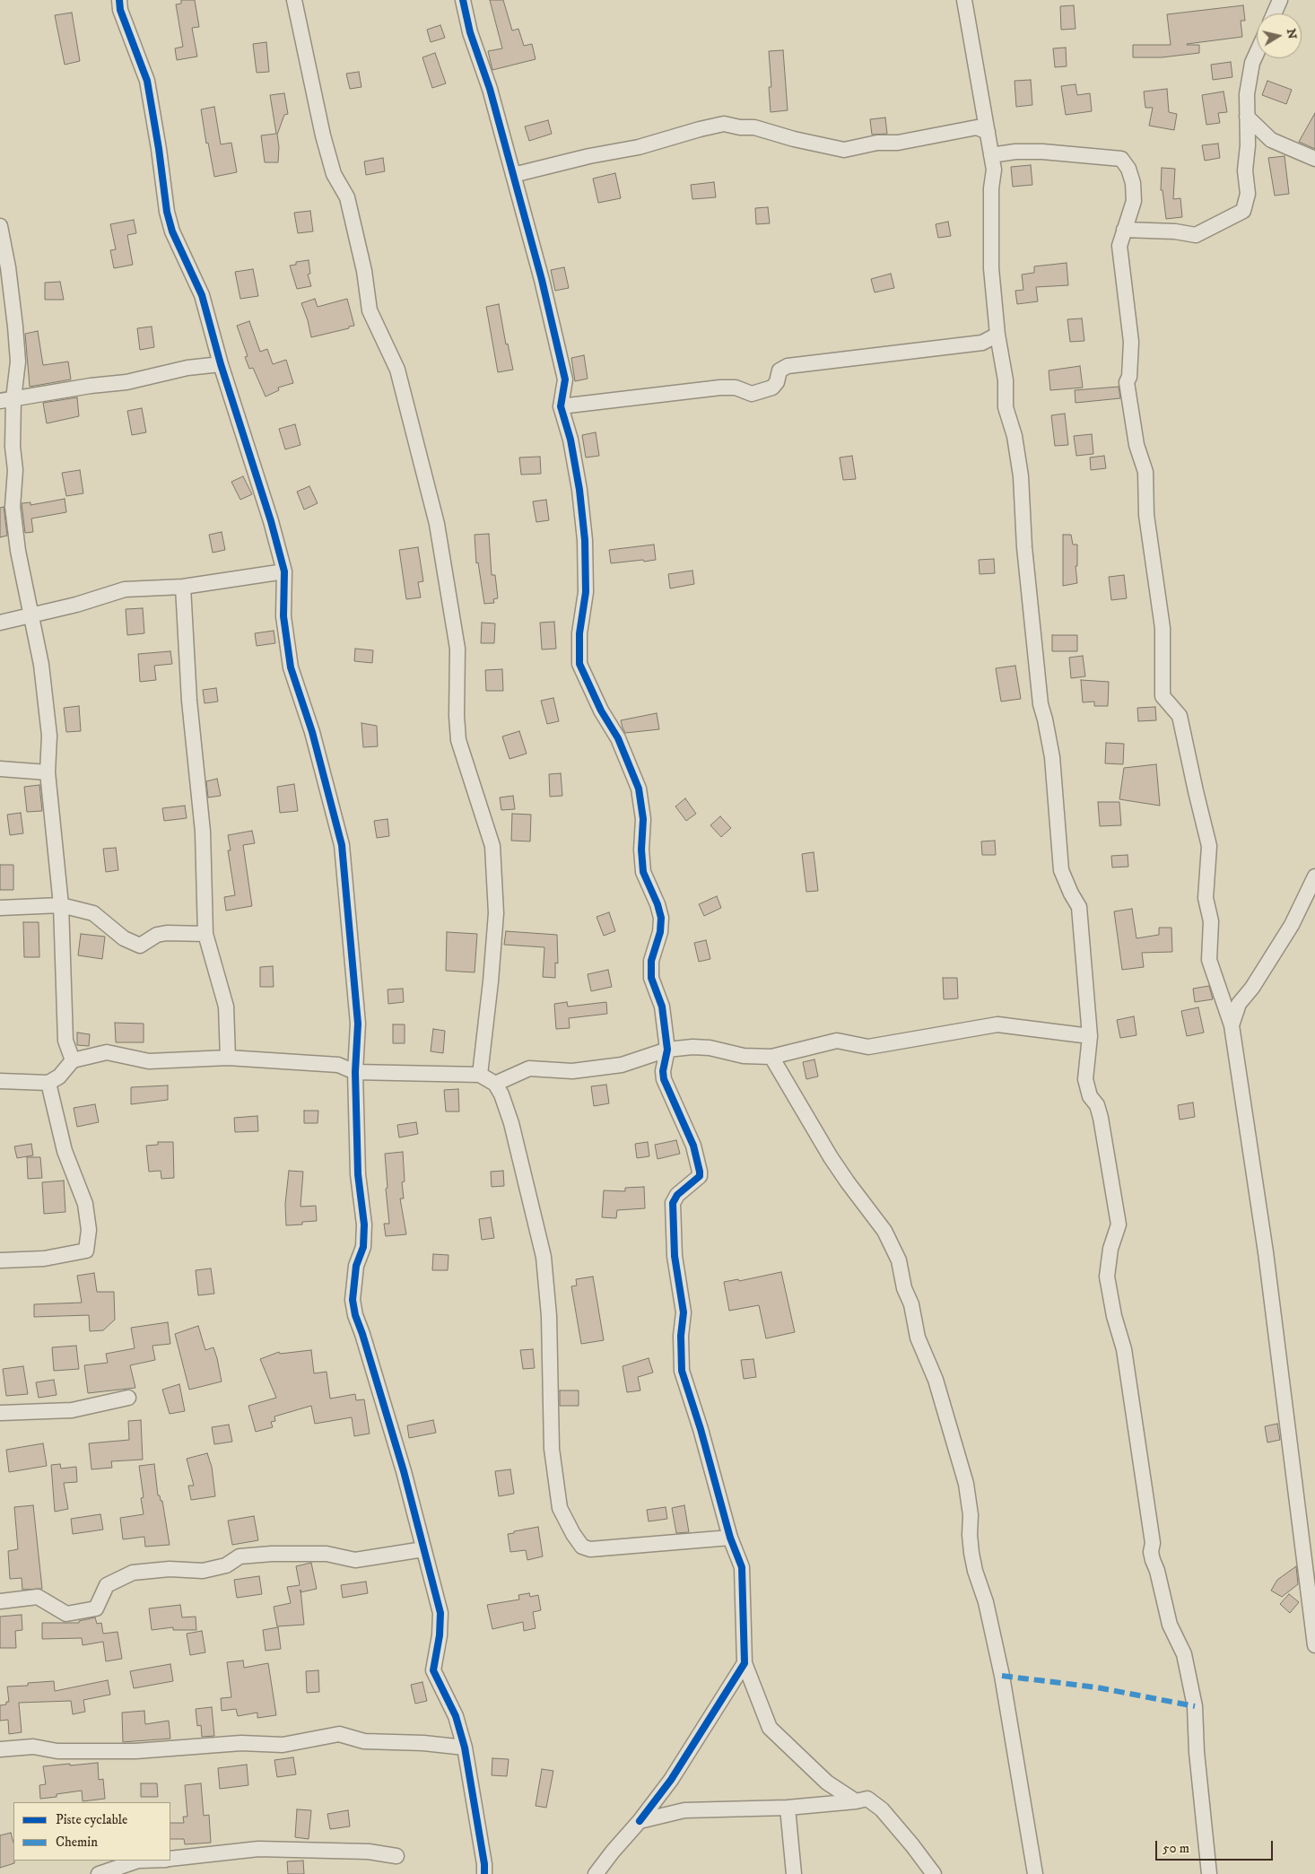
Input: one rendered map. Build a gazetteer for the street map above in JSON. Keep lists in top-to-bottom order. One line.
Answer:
{"legend":["Piste cyclable","Chemin"],"scale_bar":"50 m","north":"right"}
